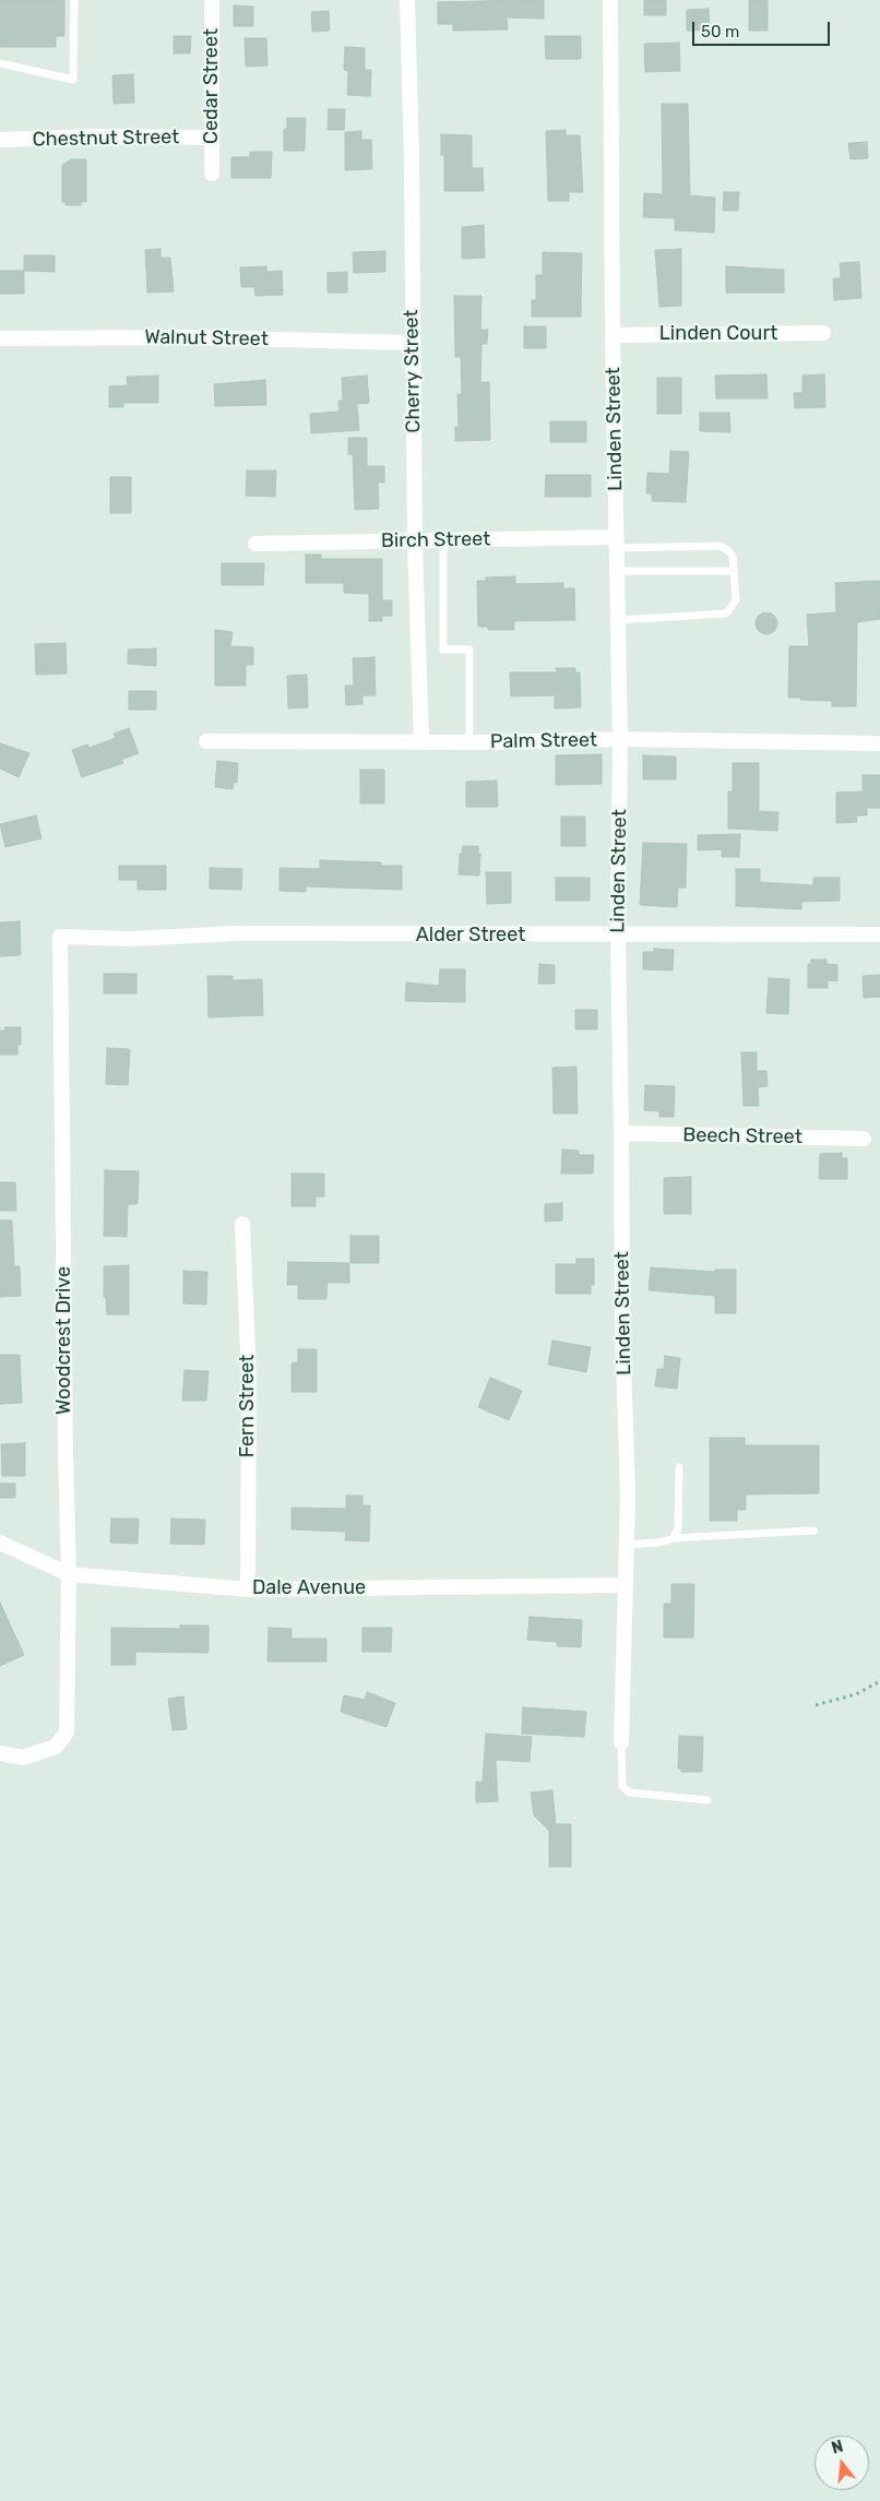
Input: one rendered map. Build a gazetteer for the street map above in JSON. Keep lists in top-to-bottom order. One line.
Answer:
{"streets":{"street":["Cedar Street","Chestnut Street","Linden Court","Walnut Street","Cherry Street","Linden Street","Birch Street","Palm Street","Alder Street","Beech Street","Woodcrest Drive","Fern Street","Dale Avenue"]},"crossings":[["Cedar Street","Chestnut Street"],["Linden Court","Linden Street"],["Walnut Street","Cherry Street"],["Cherry Street","Birch Street"],["Cherry Street","Palm Street"],["Linden Street","Birch Street"],["Linden Street","Palm Street"],["Linden Street","Alder Street"],["Linden Street","Beech Street"],["Linden Street","Dale Avenue"],["Alder Street","Woodcrest Drive"],["Woodcrest Drive","Dale Avenue"],["Fern Street","Dale Avenue"]],"scale_bar":"50 m","north":"top"}
